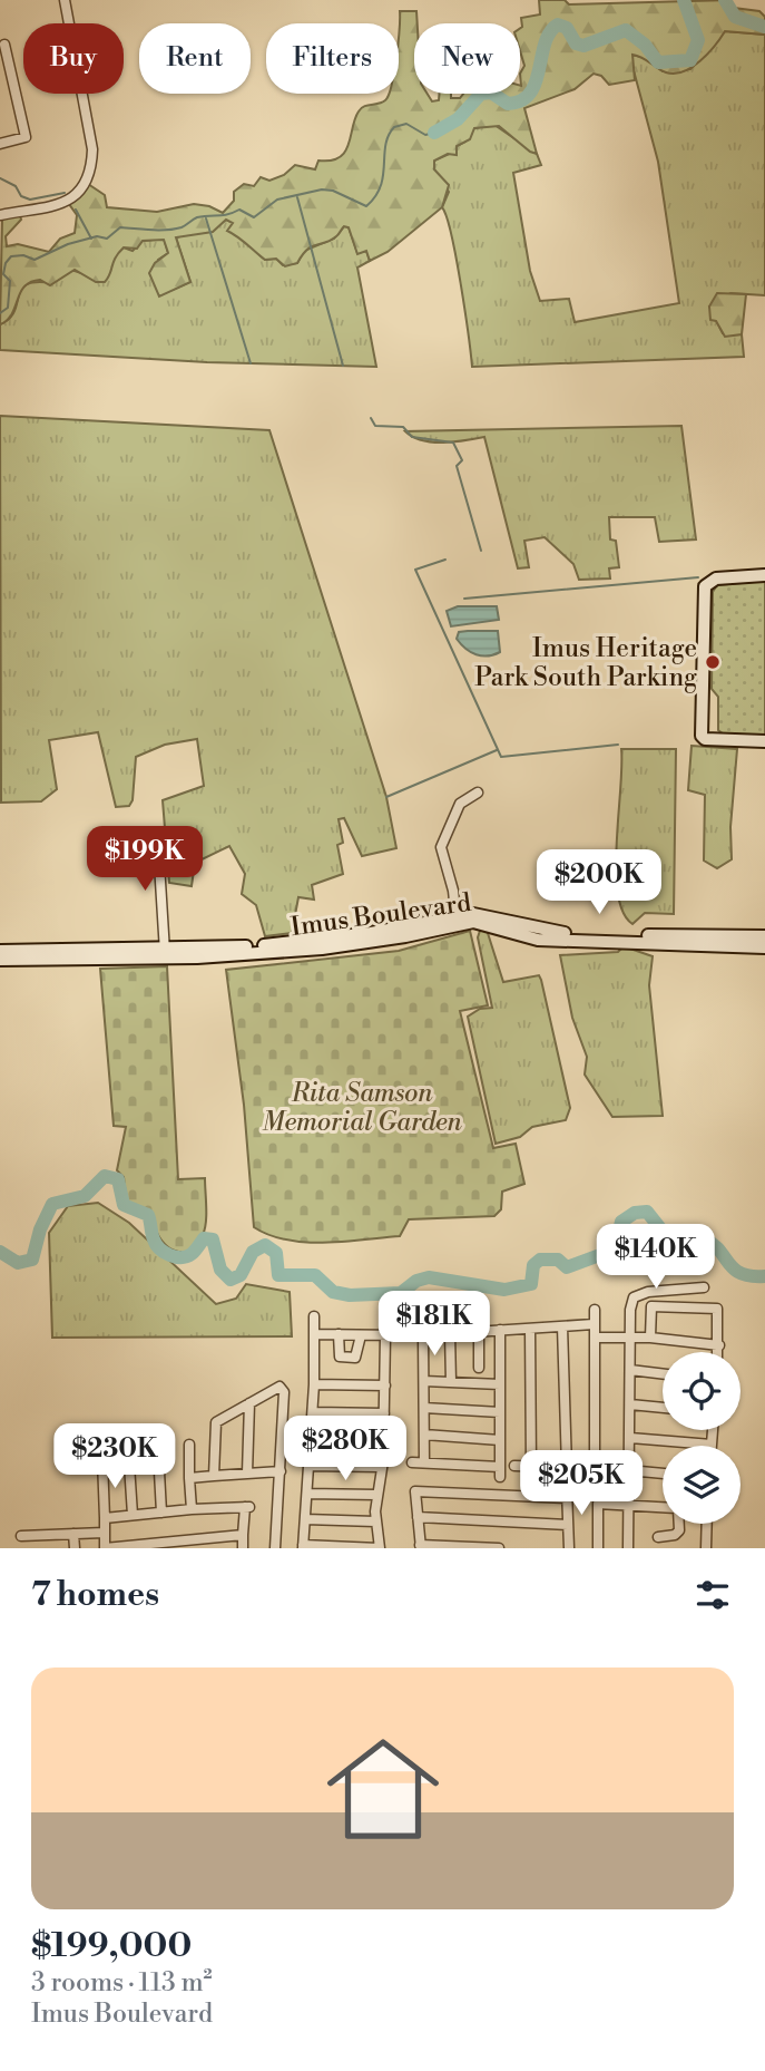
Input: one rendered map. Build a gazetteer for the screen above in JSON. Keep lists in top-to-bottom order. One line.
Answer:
{"streets":{"main road":["Imus Boulevard"]},"parks":["Rita Samson Memorial Garden"],"places":["Imus Heritage Park South Parking"],"page":{"chip":["Buy","Rent","Filters","New"],"price":["$199K","$200K","$140K","$181K","$280K","$230K","$205K"],"heading":"7 homes","list":[{"name":"$199,000","note":"3 rooms · 113 m² · Imus Boulevard"}]}}
